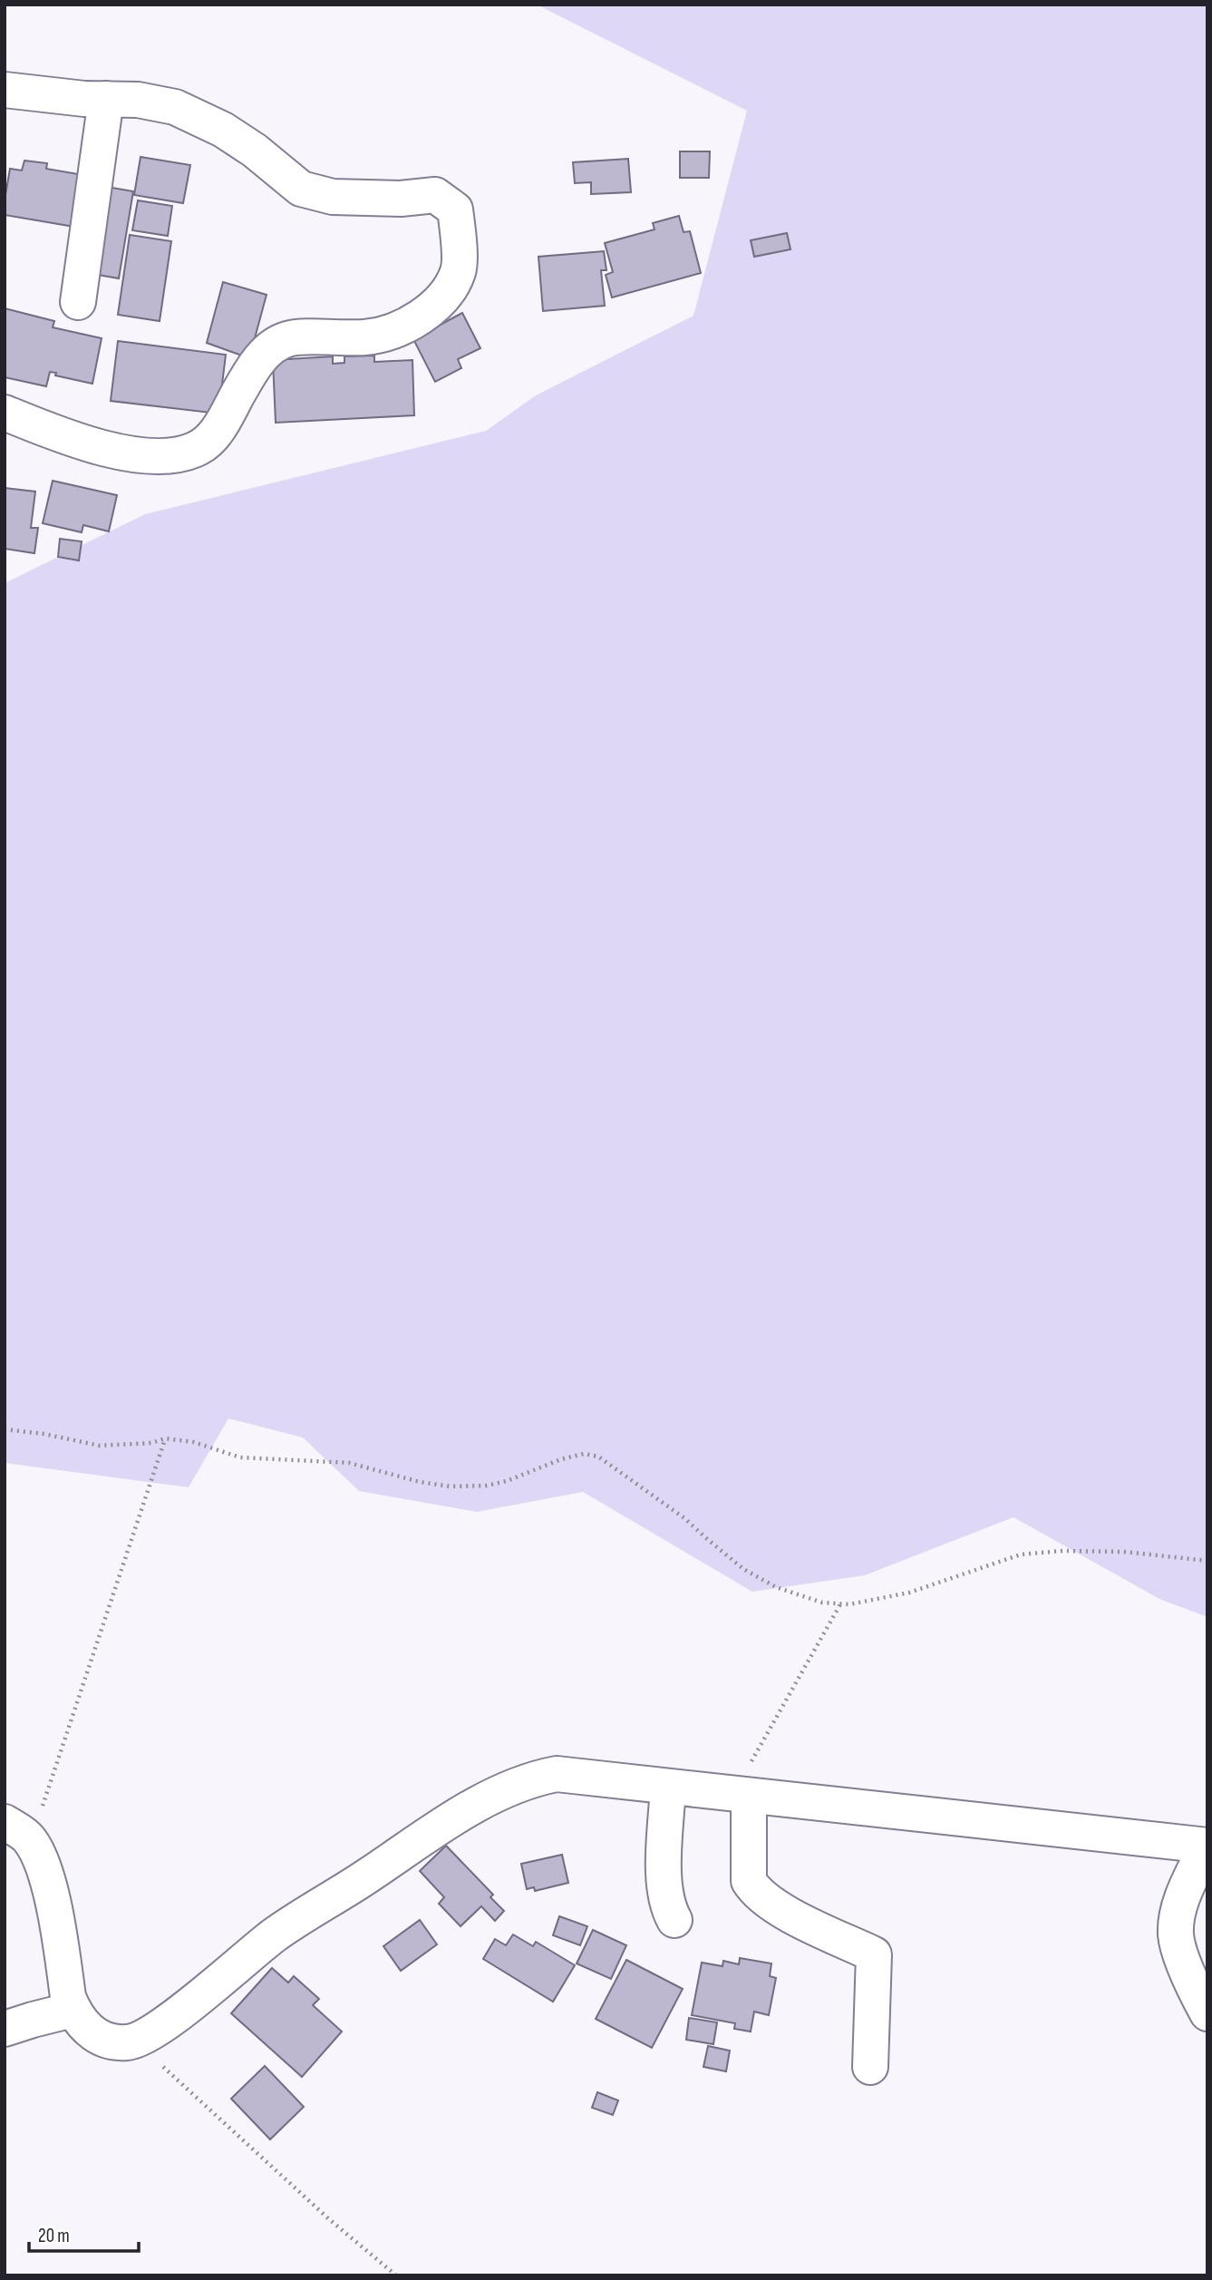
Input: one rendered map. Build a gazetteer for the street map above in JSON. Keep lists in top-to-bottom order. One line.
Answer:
{"scale_bar":"20 m"}
